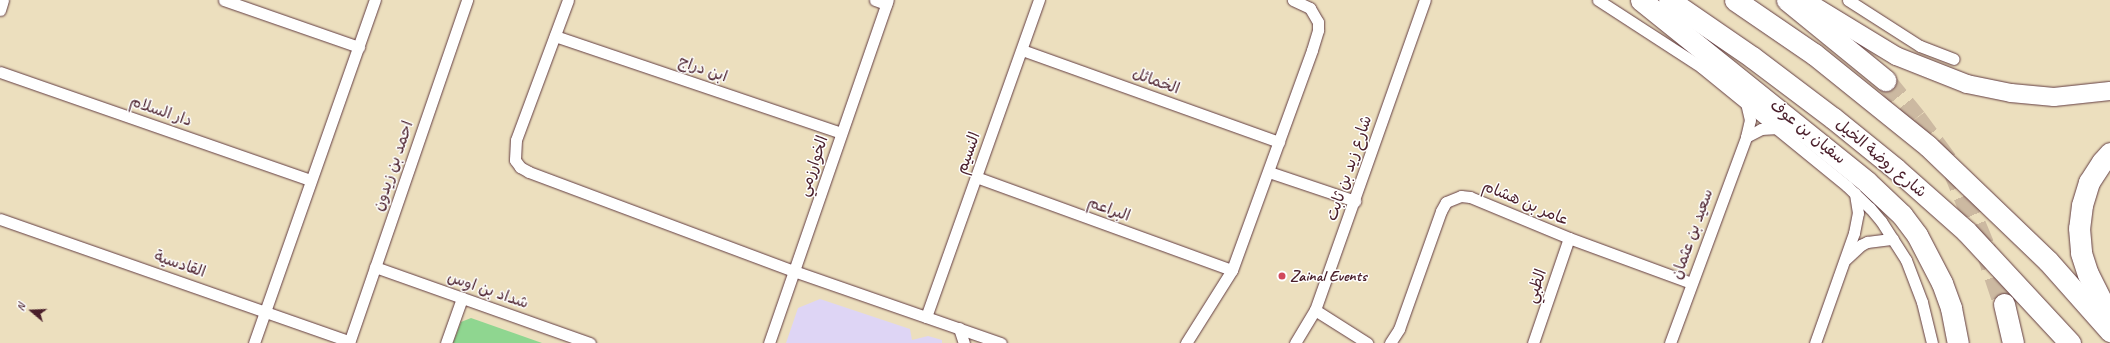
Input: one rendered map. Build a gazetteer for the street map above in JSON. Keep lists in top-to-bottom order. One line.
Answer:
{"streets":{"highway":["شارع روضة الخيل"],"street":["ابن دراج","الخمائل","دار السلام","سفيان بن عوف","النسيم","احمد بن زيدون","الخوارزمي","شارع زيد بن ثابت","عامر بن هشام","البراعم","سعيد بن عثمان","القادسية","الظبي","شداد بن اوس"]},"crossings":[["ابن دراج","الخوارزمي"],["الخمائل","النسيم"],["سفيان بن عوف","سعيد بن عثمان"],["النسيم","البراعم"],["احمد بن زيدون","القادسية"],["احمد بن زيدون","شداد بن اوس"],["عامر بن هشام","سعيد بن عثمان"],["عامر بن هشام","الظبي"]],"places":["Zainal Events"],"north":"left"}
